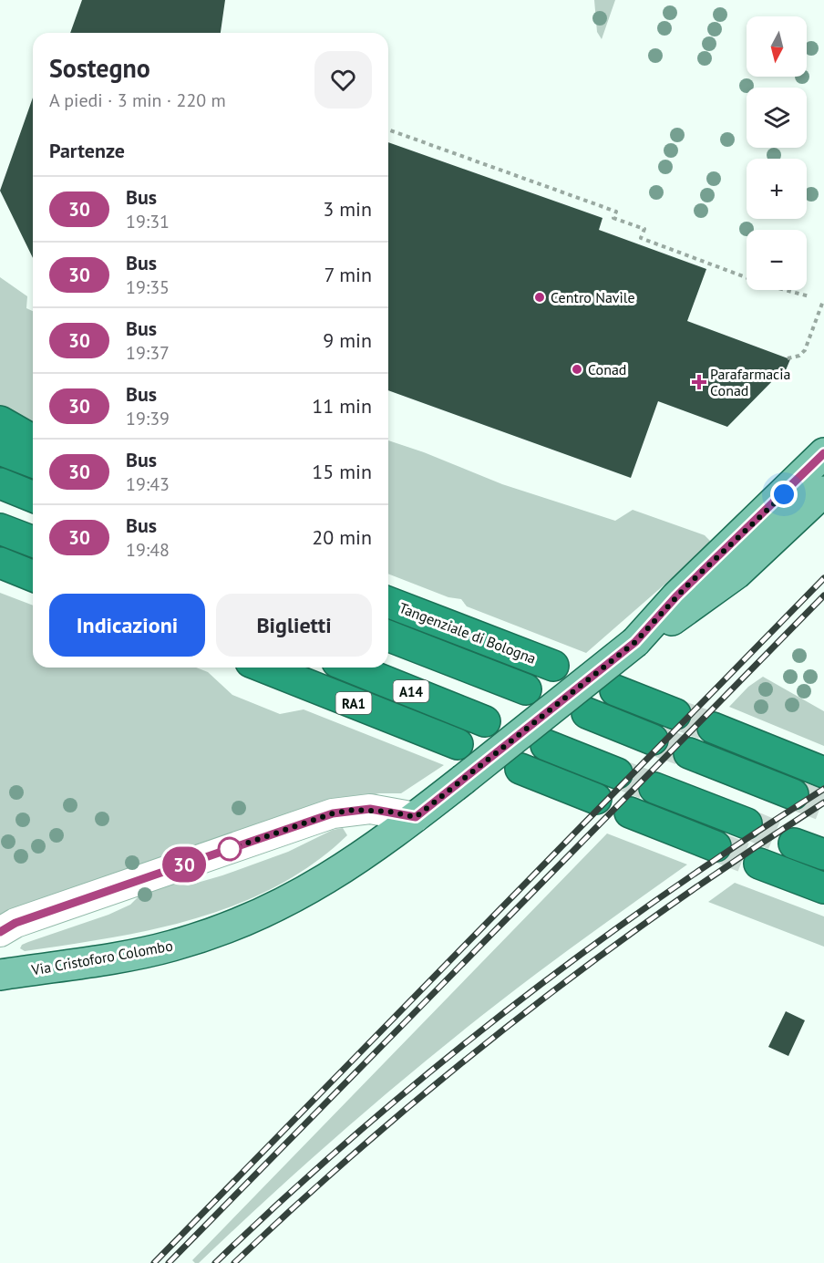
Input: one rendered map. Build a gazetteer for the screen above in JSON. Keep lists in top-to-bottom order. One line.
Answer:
{"streets":{"highway":["Tangenziale di Bologna","A14","RA1"],"main road":["Via Cristoforo Colombo"]},"places":{"other":["Centro Navile","Conad"],"health":["Parafarmacia Conad"]},"lines":["bus line 30"],"north":"bottom","page":{"on_map":"30","map_buttons":["+","−"],"heading":[["Sostegno","A piedi · 3 min · 220 m"],"Partenze"],"list":[{"mark":"30","name":"Bus","note":"19:31","value":"3 min"},{"mark":"30","name":"Bus","note":"19:35","value":"7 min"},{"mark":"30","name":"Bus","note":"19:37","value":"9 min"},{"mark":"30","name":"Bus","note":"19:39","value":"11 min"},{"mark":"30","name":"Bus","note":"19:43","value":"15 min"},{"mark":"30","name":"Bus","note":"19:48","value":"20 min"}],"buttons":["Indicazioni","Biglietti"]}}
